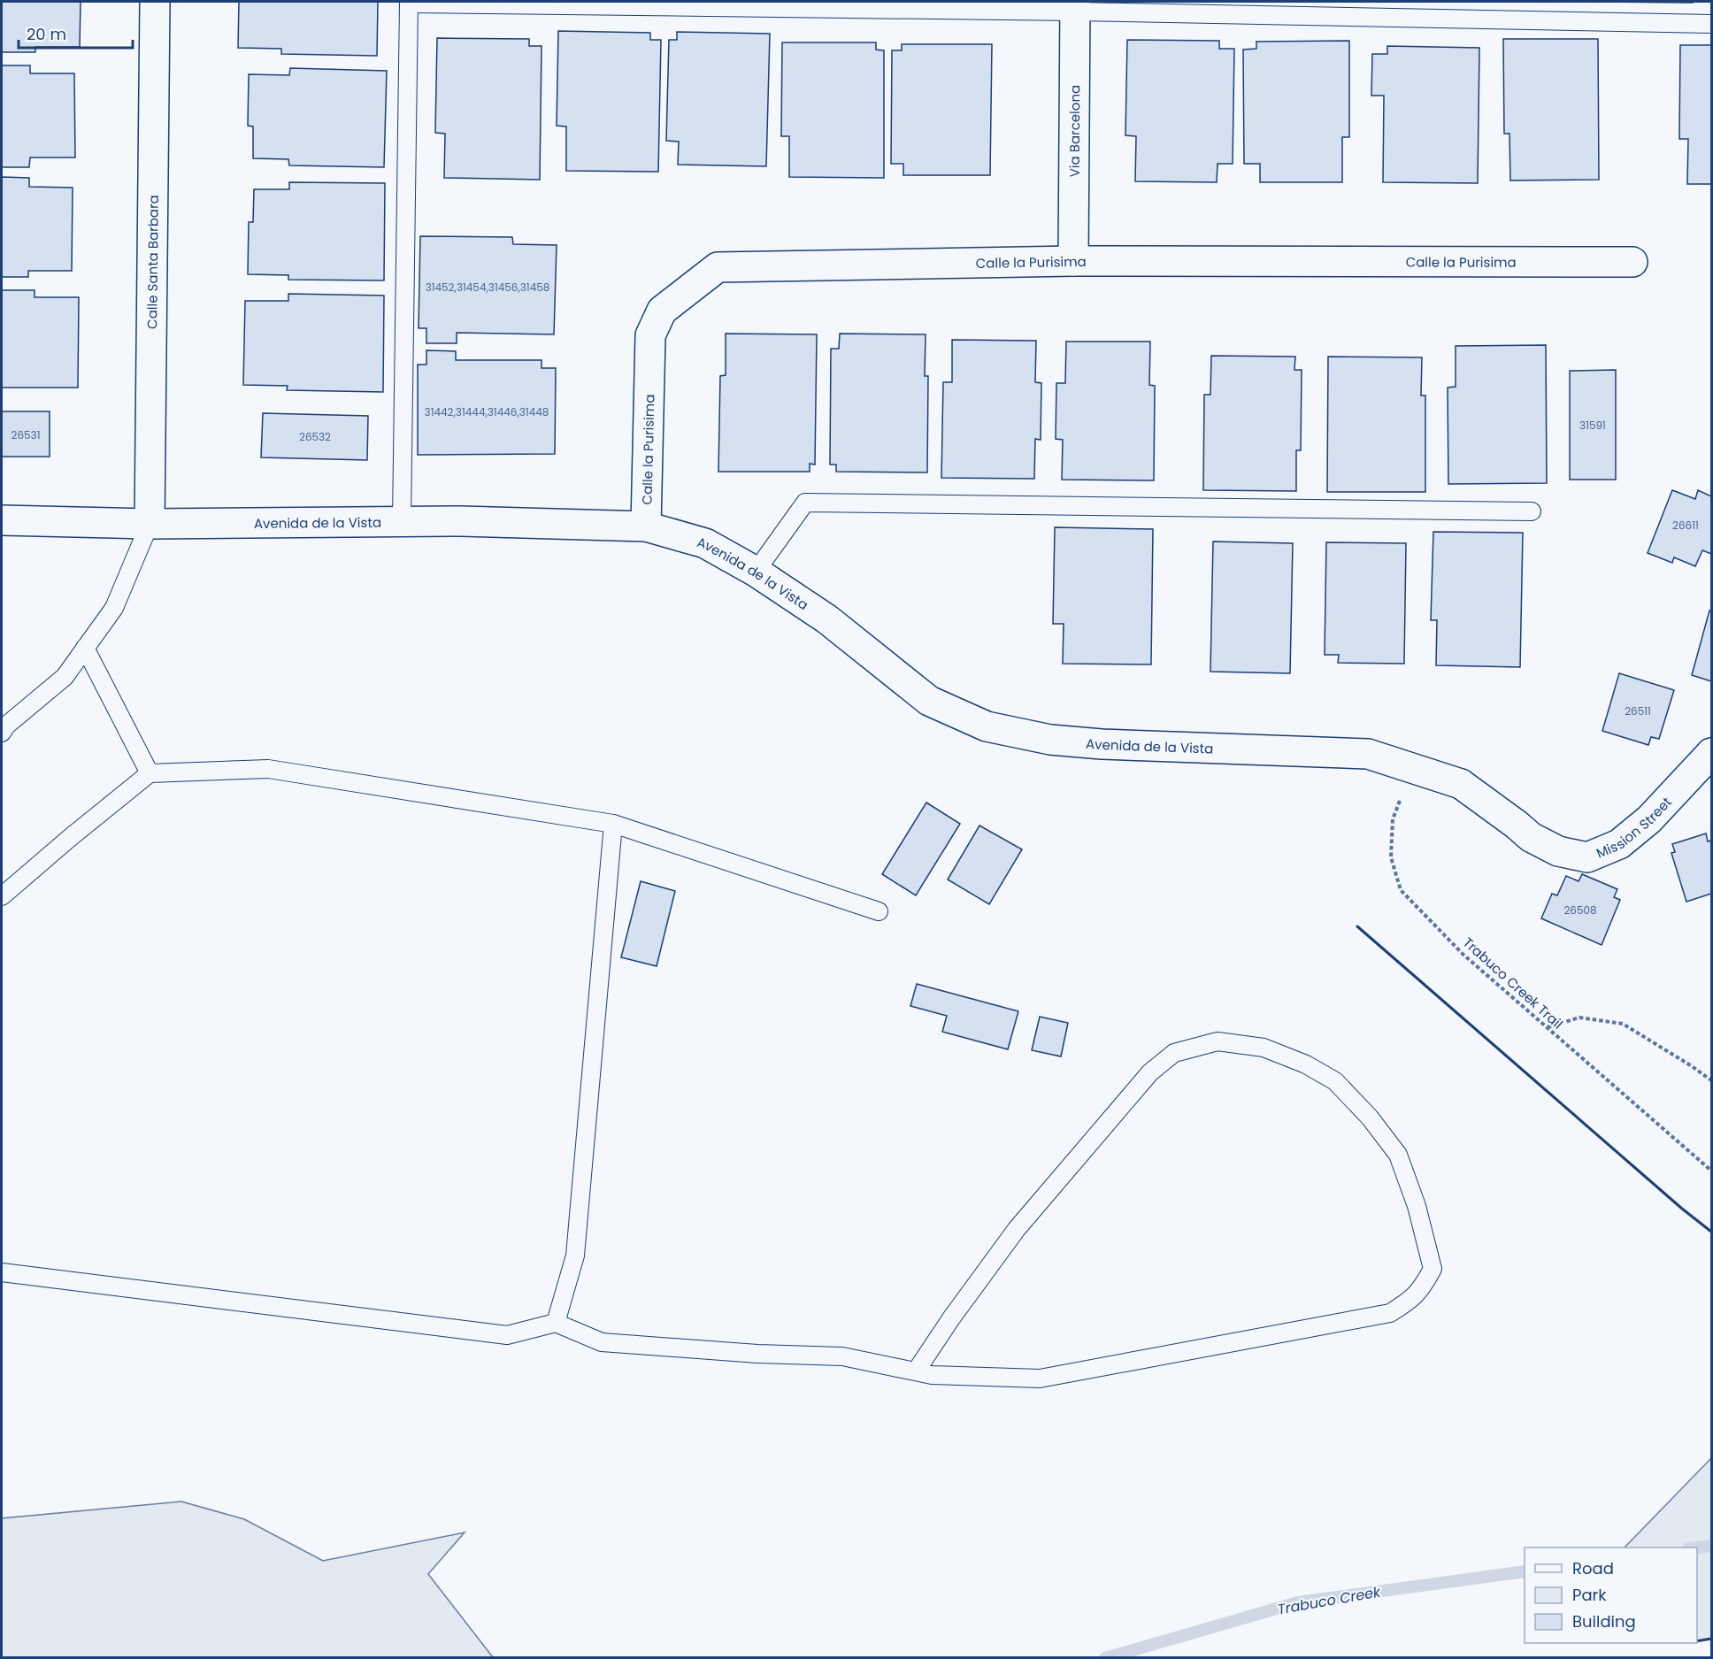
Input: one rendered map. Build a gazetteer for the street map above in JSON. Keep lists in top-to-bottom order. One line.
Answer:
{"streets":{"street":["Via Barcelona","Calle la Purisima","Calle Santa Barbara","Avenida de la Vista","Mission Street"],"path":["Trabuco Creek Trail"]},"crossings":[["Via Barcelona","Calle la Purisima"],["Calle la Purisima","Avenida de la Vista"],["Calle Santa Barbara","Avenida de la Vista"],["Avenida de la Vista","Mission Street"],["Avenida de la Vista","Trabuco Creek Trail"]],"water":["Trabuco Creek"],"house_numbers":["31452,31454,31456,31458","31442,31444,31446,31448","31591","26531","26532","26611","26511","26508"],"legend":["Road","Park","Building"],"scale_bar":"20 m"}
